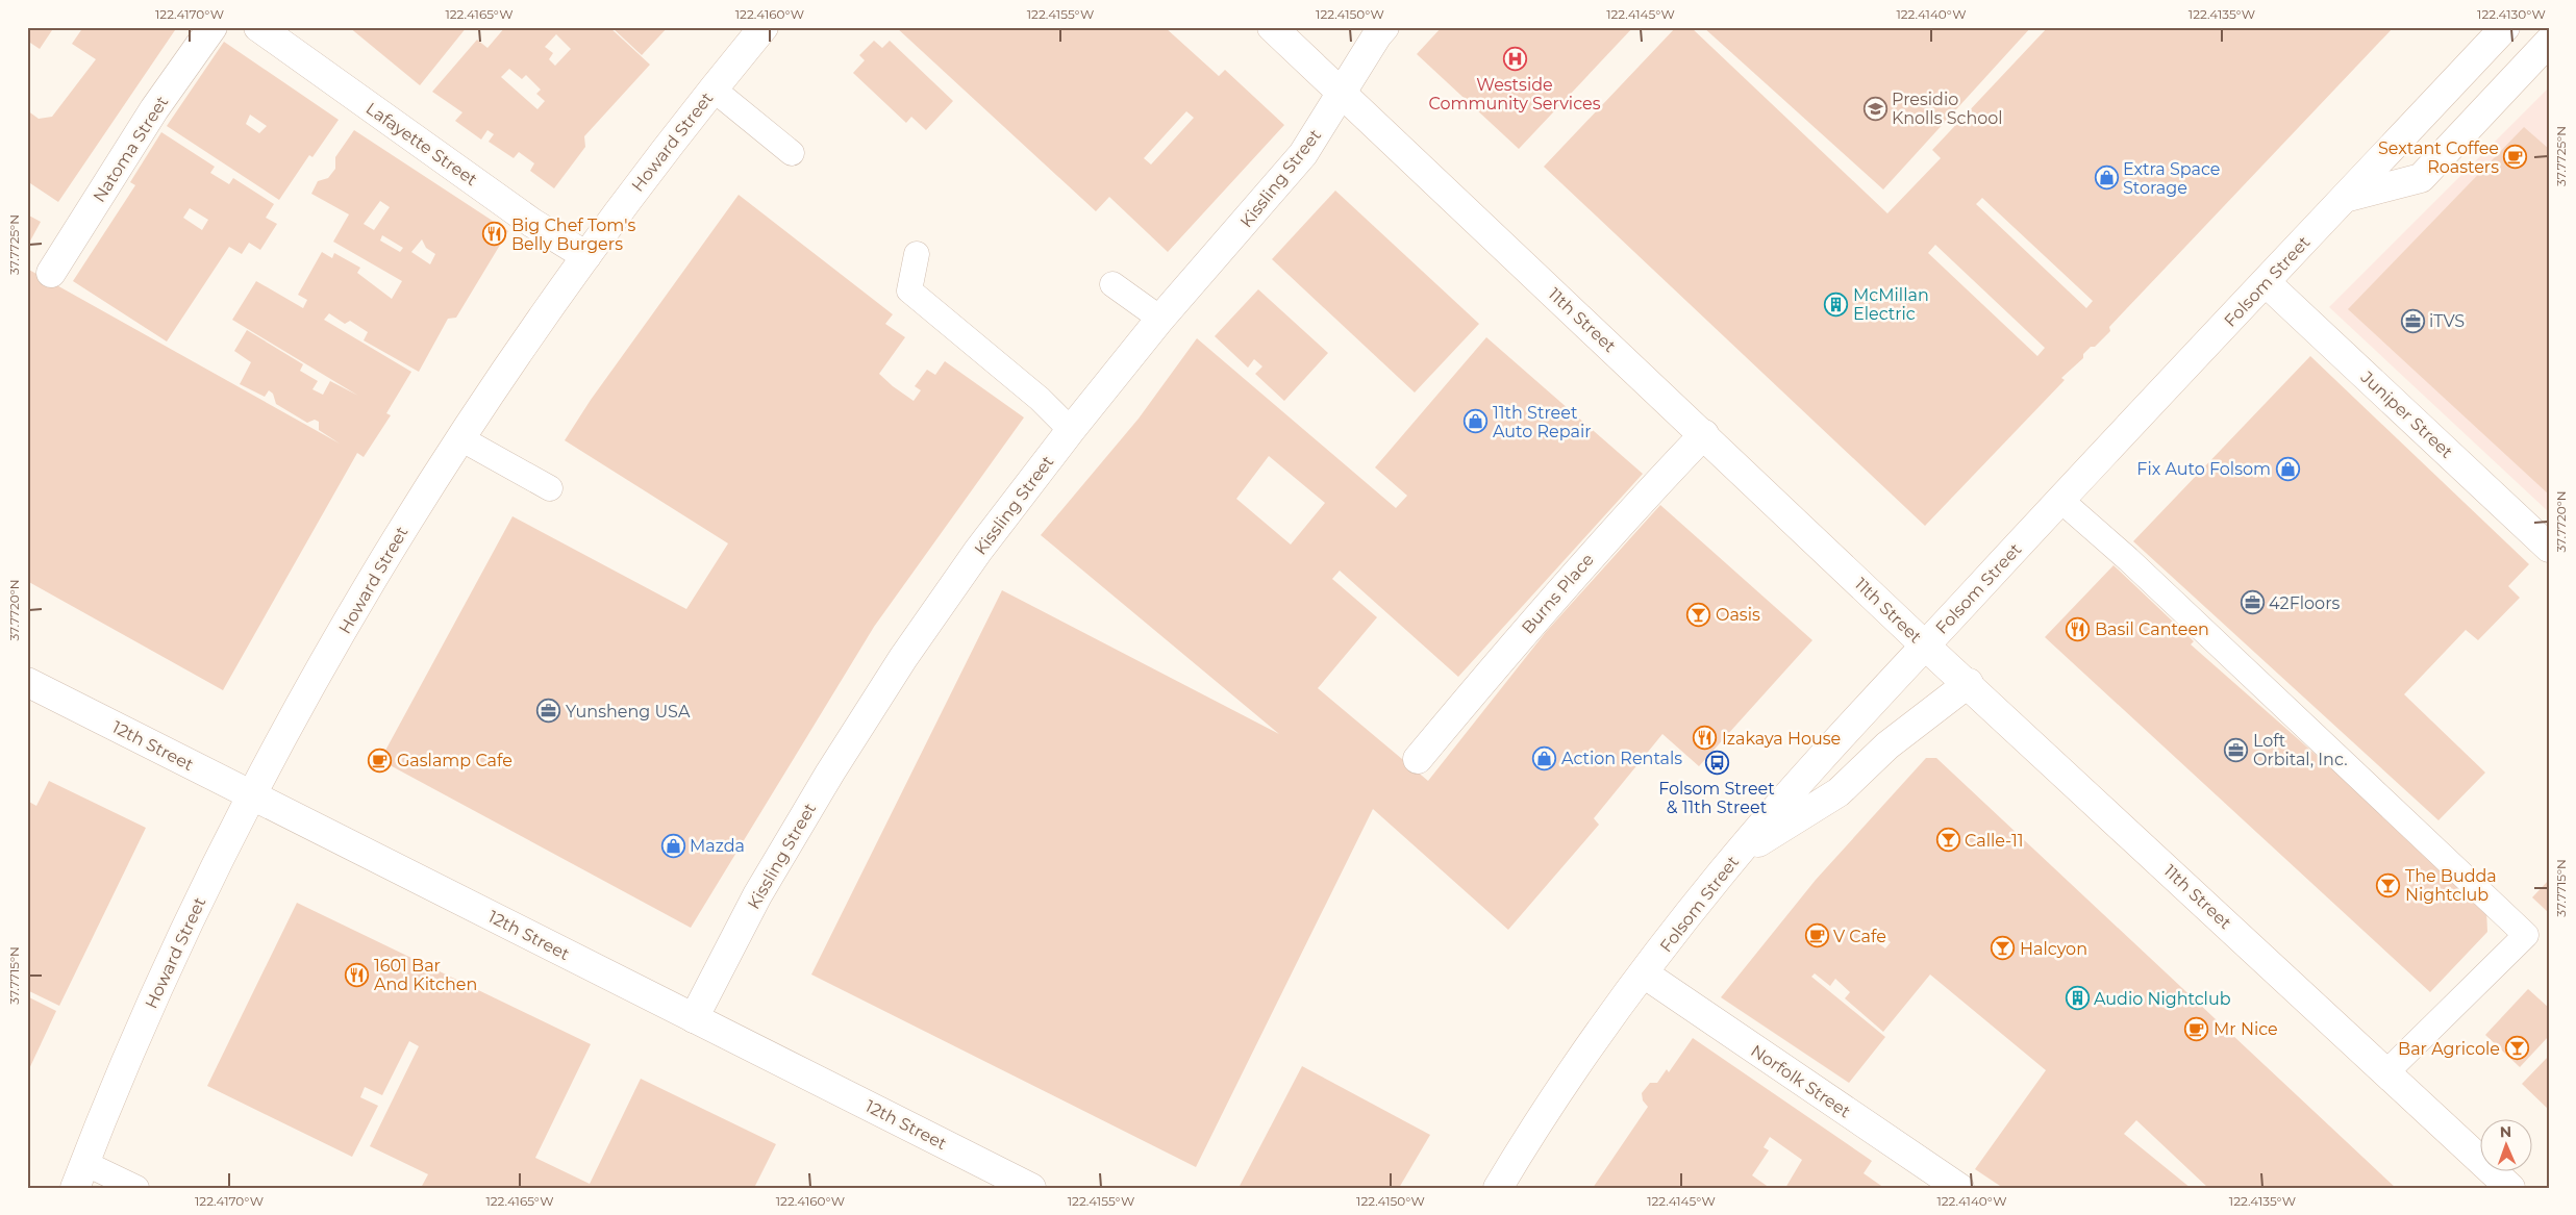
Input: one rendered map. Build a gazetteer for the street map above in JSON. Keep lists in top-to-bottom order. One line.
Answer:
{"streets":{"street":["Howard Street","Lafayette Street","Natoma Street","Kissling Street","Folsom Street","11th Street","Juniper Street","Burns Place","12th Street","Norfolk Street"]},"crossings":[["Howard Street","Lafayette Street"],["Howard Street","12th Street"],["Kissling Street","11th Street"],["Kissling Street","12th Street"],["Folsom Street","11th Street"],["Folsom Street","Juniper Street"],["Folsom Street","Norfolk Street"],["11th Street","Burns Place"]],"places":{"hospital":["Westside Community Services"],"school or university":["Presidio Knolls School"],"cafe":["Sextant Coffee Roasters","Gaslamp Cafe","V Cafe","Mr Nice"],"shop":["Extra Space Storage","11th Street Auto Repair","Fix Auto Folsom","Action Rentals","Mazda"],"restaurant":["Big Chef Tom's Belly Burgers","Basil Canteen","Izakaya House","1601 Bar And Kitchen"],"building":["McMillan Electric","Audio Nightclub"],"office":["iTVS","42Floors","Yunsheng USA","Loft Orbital, Inc."],"bar":["Oasis","Calle-11","The Budda Nightclub","Halcyon","Bar Agricole"],"bus stop":["Folsom Street & 11th Street"]},"north":"top","coordinates":["122.4170°W","122.4165°W","122.4160°W","122.4155°W","122.4150°W","122.4145°W","122.4140°W","122.4135°W","122.4130°W","37.7725°N","37.7720°N","37.7715°N"]}
